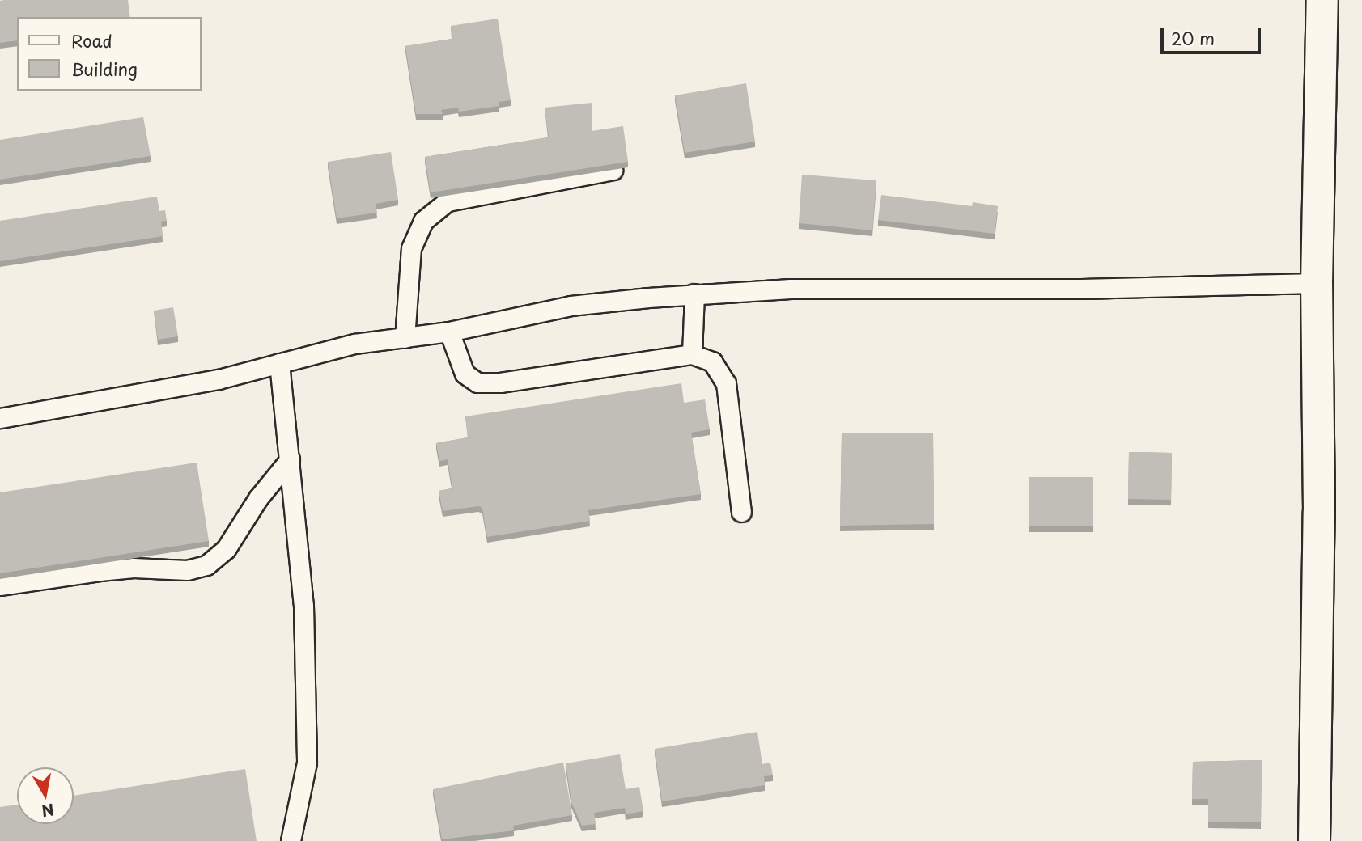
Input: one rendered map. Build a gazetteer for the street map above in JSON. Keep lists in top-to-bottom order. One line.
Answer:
{"legend":["Road","Building"],"scale_bar":"20 m","north":"bottom"}
